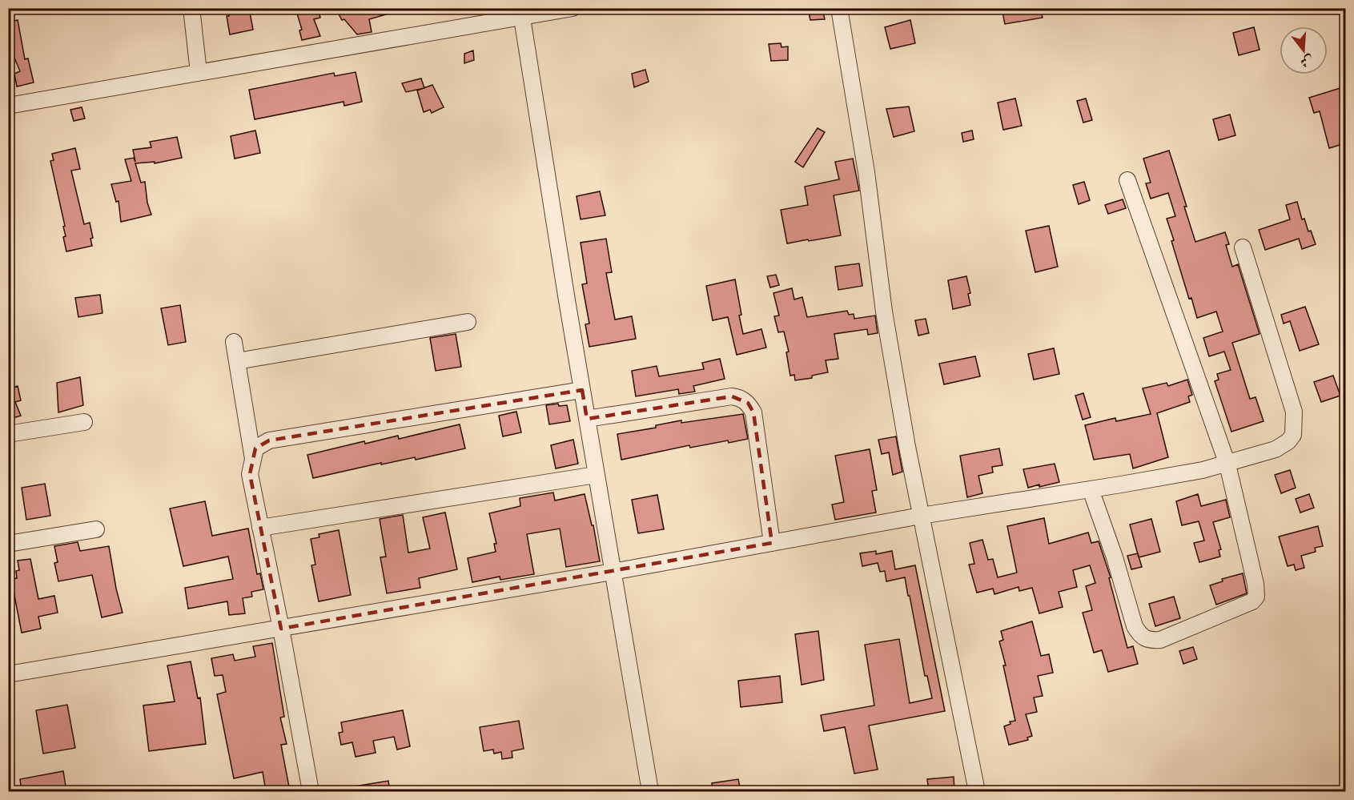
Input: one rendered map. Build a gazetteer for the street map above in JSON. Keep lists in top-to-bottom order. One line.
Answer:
{"north":"bottom"}
